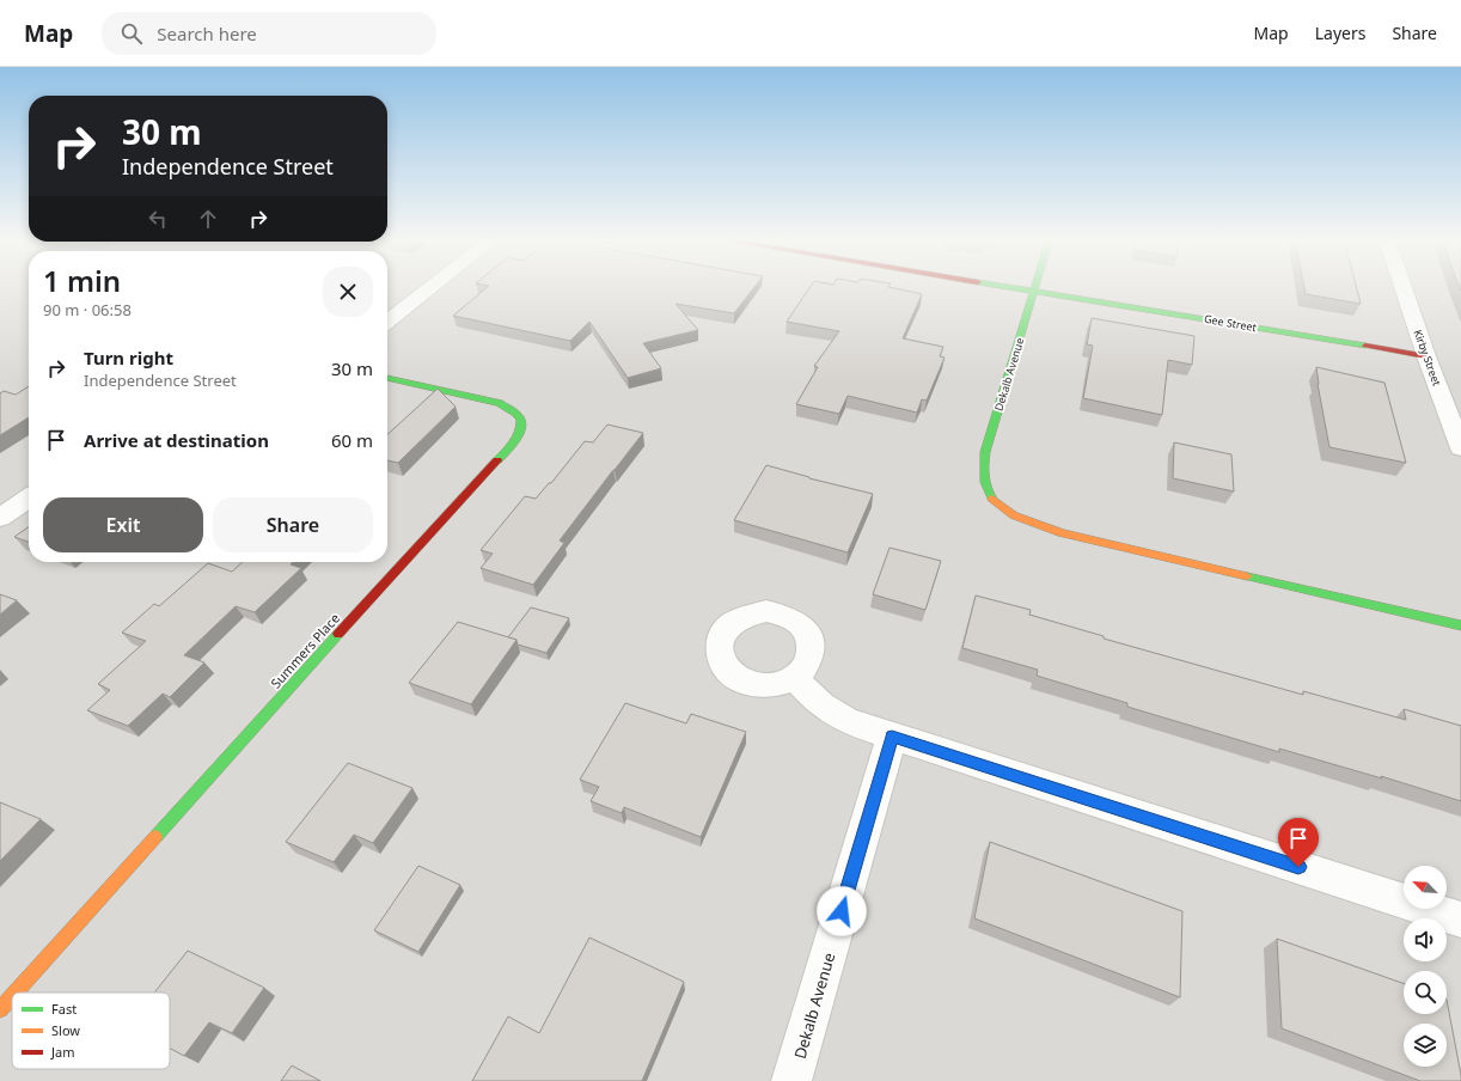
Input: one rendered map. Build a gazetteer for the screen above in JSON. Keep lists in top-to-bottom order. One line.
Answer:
{"streets":{"street":["Gee Street","Kirby Street","Dekalb Avenue","Summers Place"]},"crossings":[["Gee Street","Kirby Street"],["Gee Street","Dekalb Avenue"]],"legend":["Fast","Slow","Jam"],"north":"top left","page":{"header":"Map","search":"Search here","nav":["Map","Layers","Share"],"turn":["30 m","Independence Street"],"heading":["1 min","90 m · 06:58"],"list":[{"name":"Turn right","note":"Independence Street","value":"30 m"},{"name":"Arrive at destination","value":"60 m"}],"buttons":["Exit","Share"]}}
